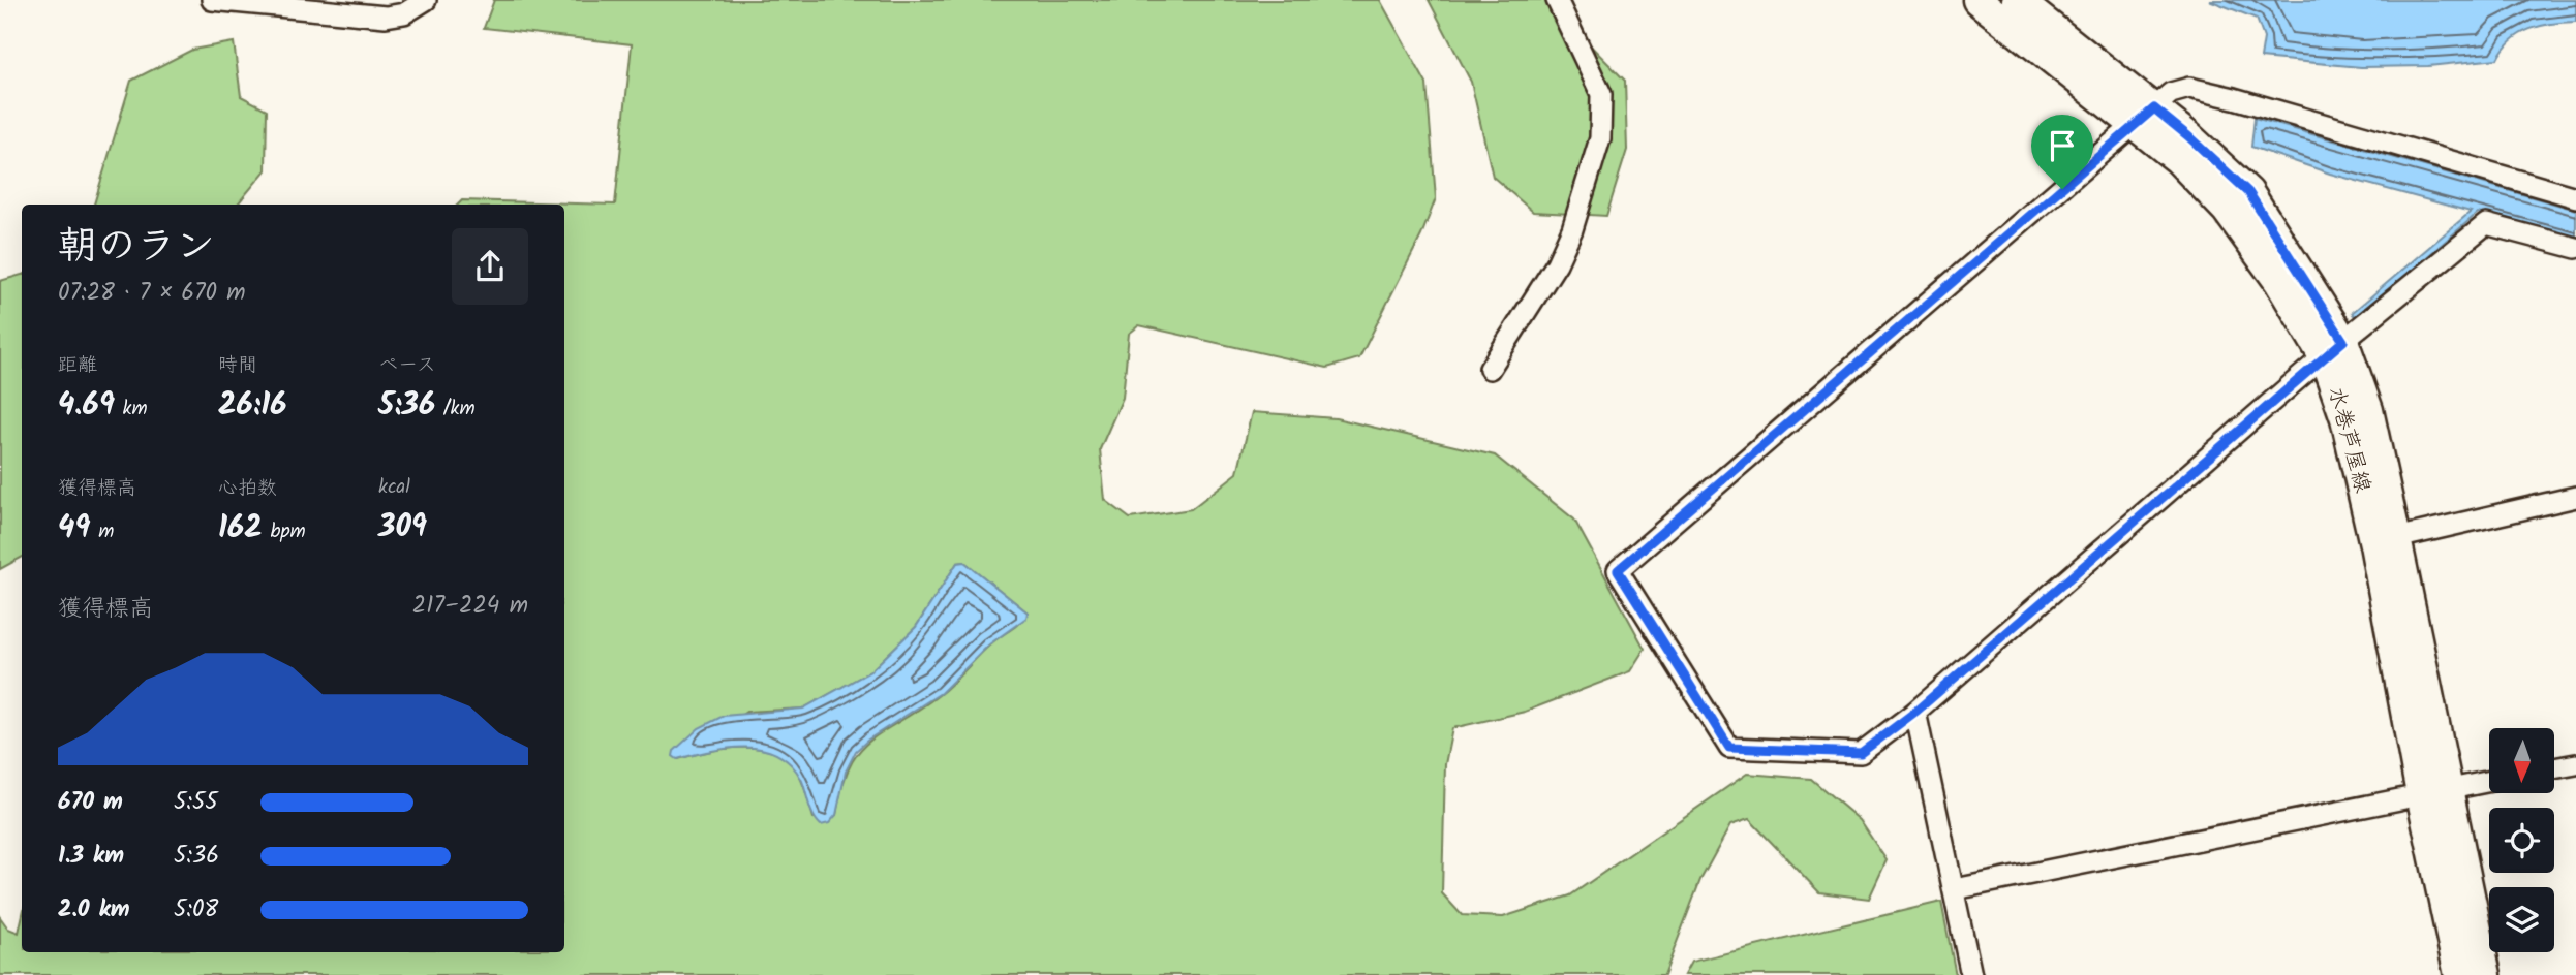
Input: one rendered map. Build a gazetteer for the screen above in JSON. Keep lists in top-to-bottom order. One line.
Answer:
{"streets":{"main road":["水巻芦屋線"]},"north":"bottom","page":{"heading":["朝のラン","07:28 · 7 × 670 m"],"stats":[["距離","4.69 km"],["時間","26:16"],["ペース","5:36 /km"],["獲得標高","49 m"],["心拍数","162 bpm"],["kcal","309"]],"chart":["獲得標高","217–224 m"],"list":[{"name":"670 m","note":"5:55"},{"name":"1.3 km","note":"5:36"},{"name":"2.0 km","note":"5:08"}]}}
